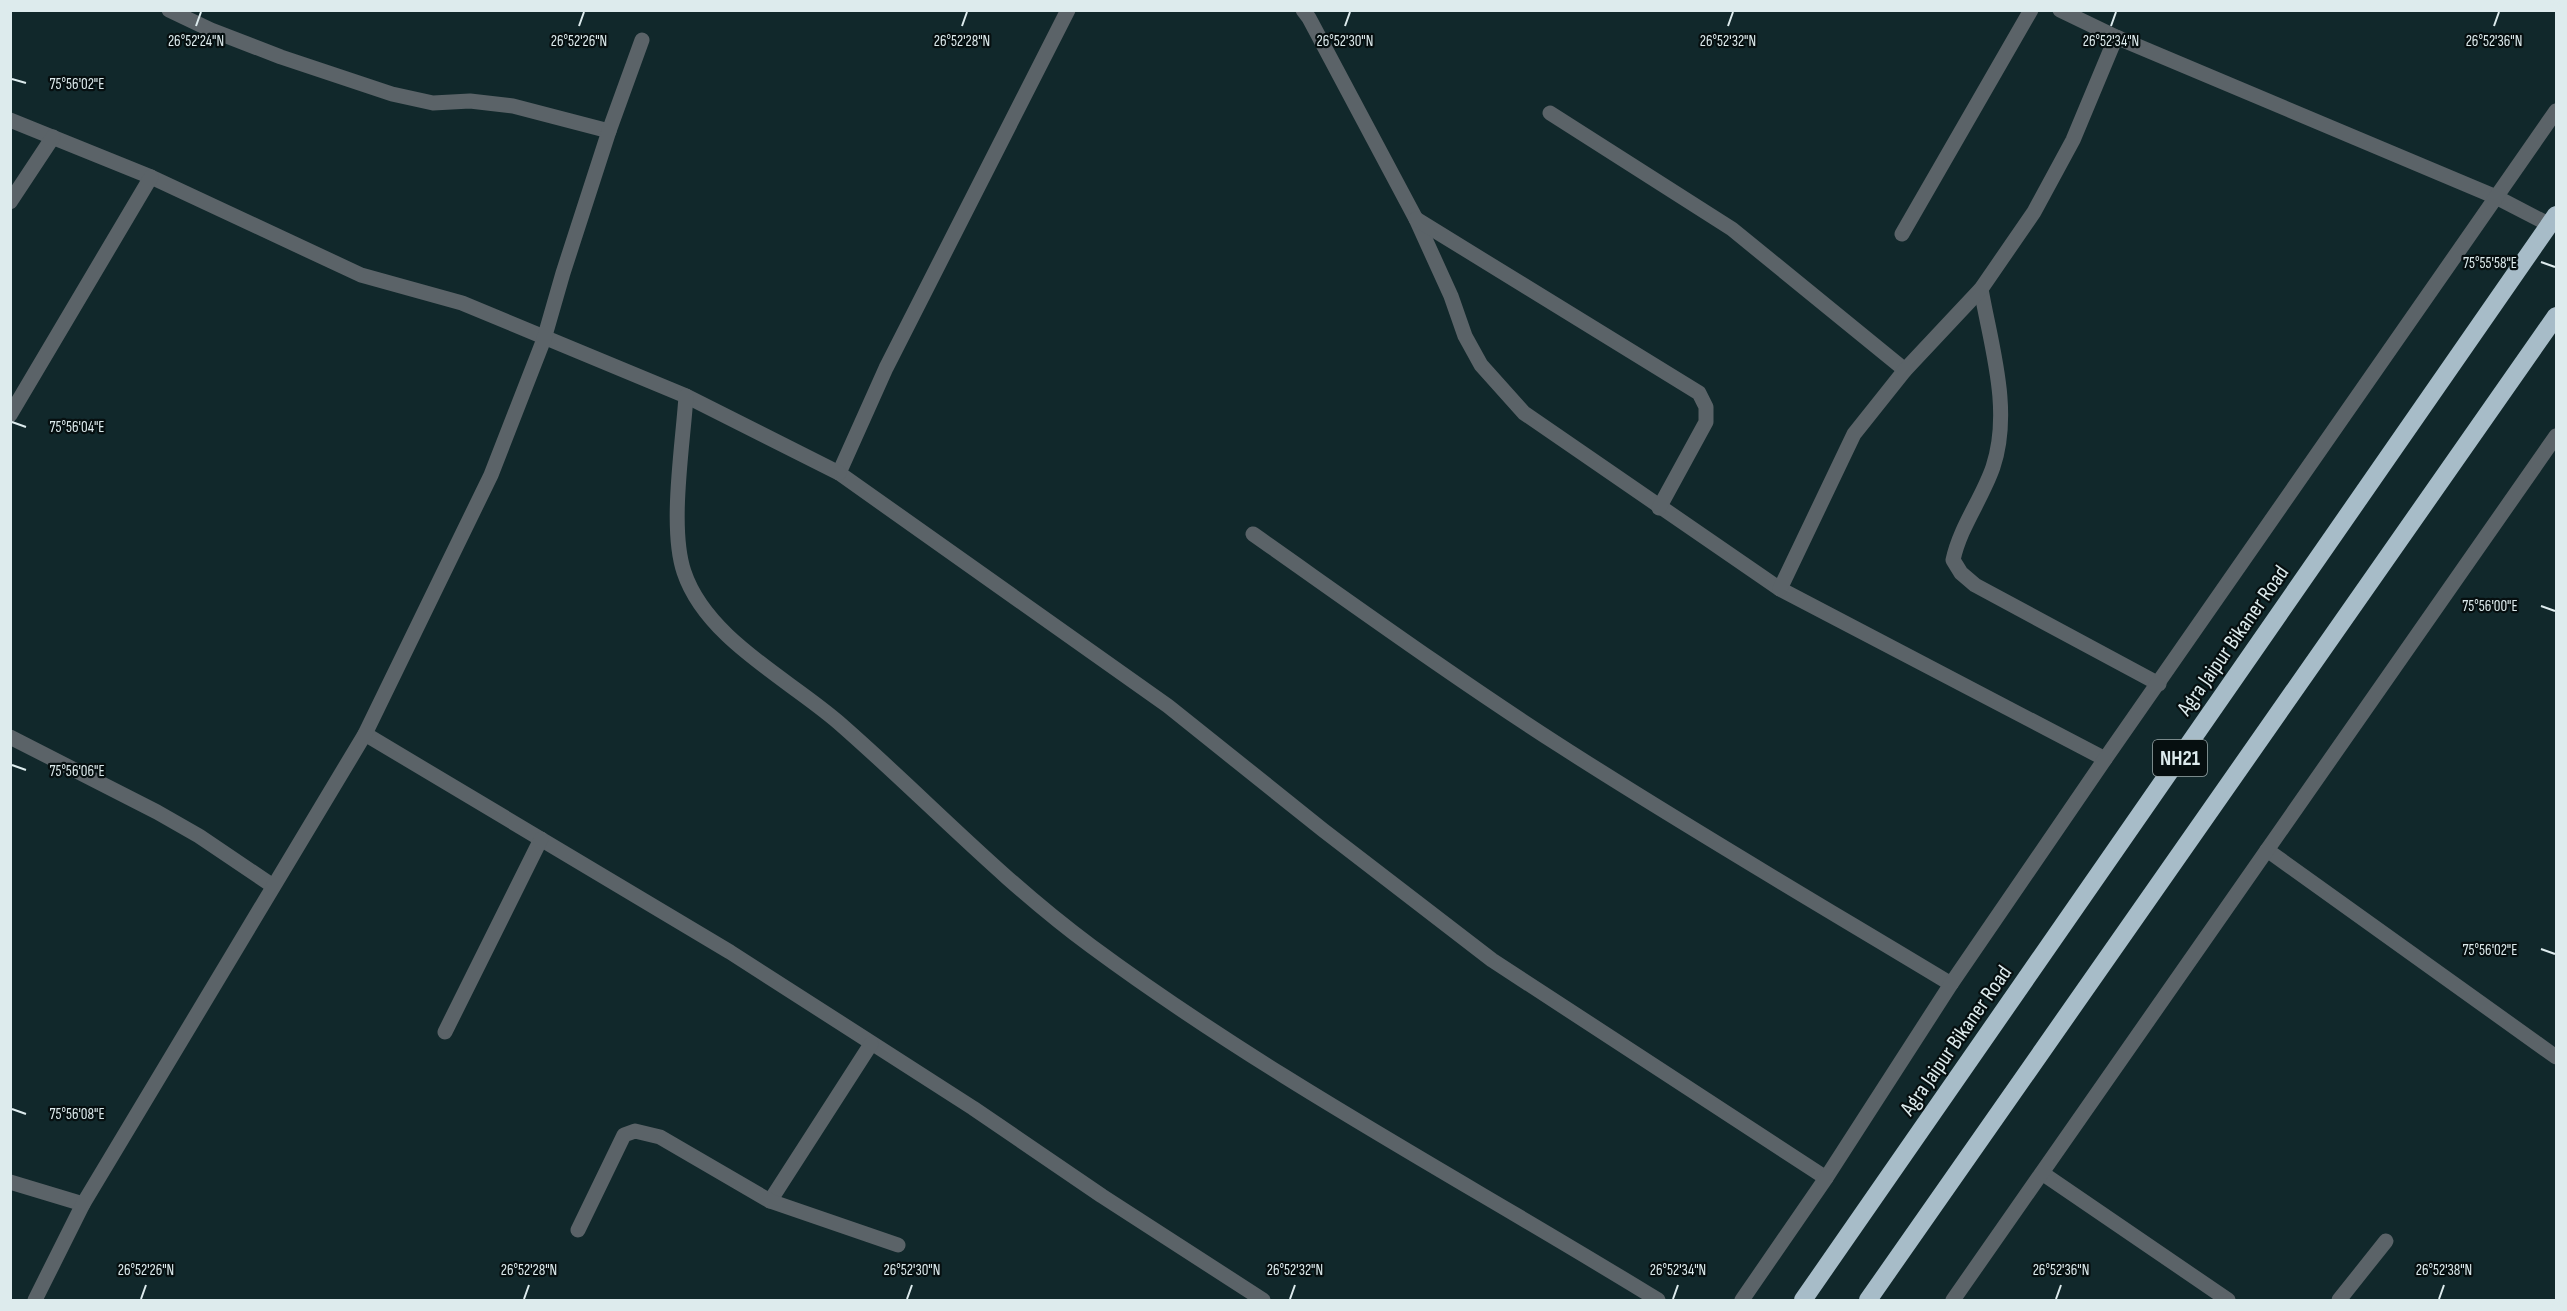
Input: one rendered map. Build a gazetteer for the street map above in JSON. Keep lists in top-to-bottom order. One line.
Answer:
{"streets":{"highway":["Agra Jaipur Bikaner Road","NH21"]},"coordinates":["26°52'24\"N","26°52'26\"N","26°52'28\"N","26°52'30\"N","26°52'32\"N","26°52'34\"N","26°52'36\"N","75°56'02\"E","75°55'58\"E","75°56'04\"E","75°56'00\"E","75°56'06\"E","75°56'08\"E","26°52'38\"N"]}
